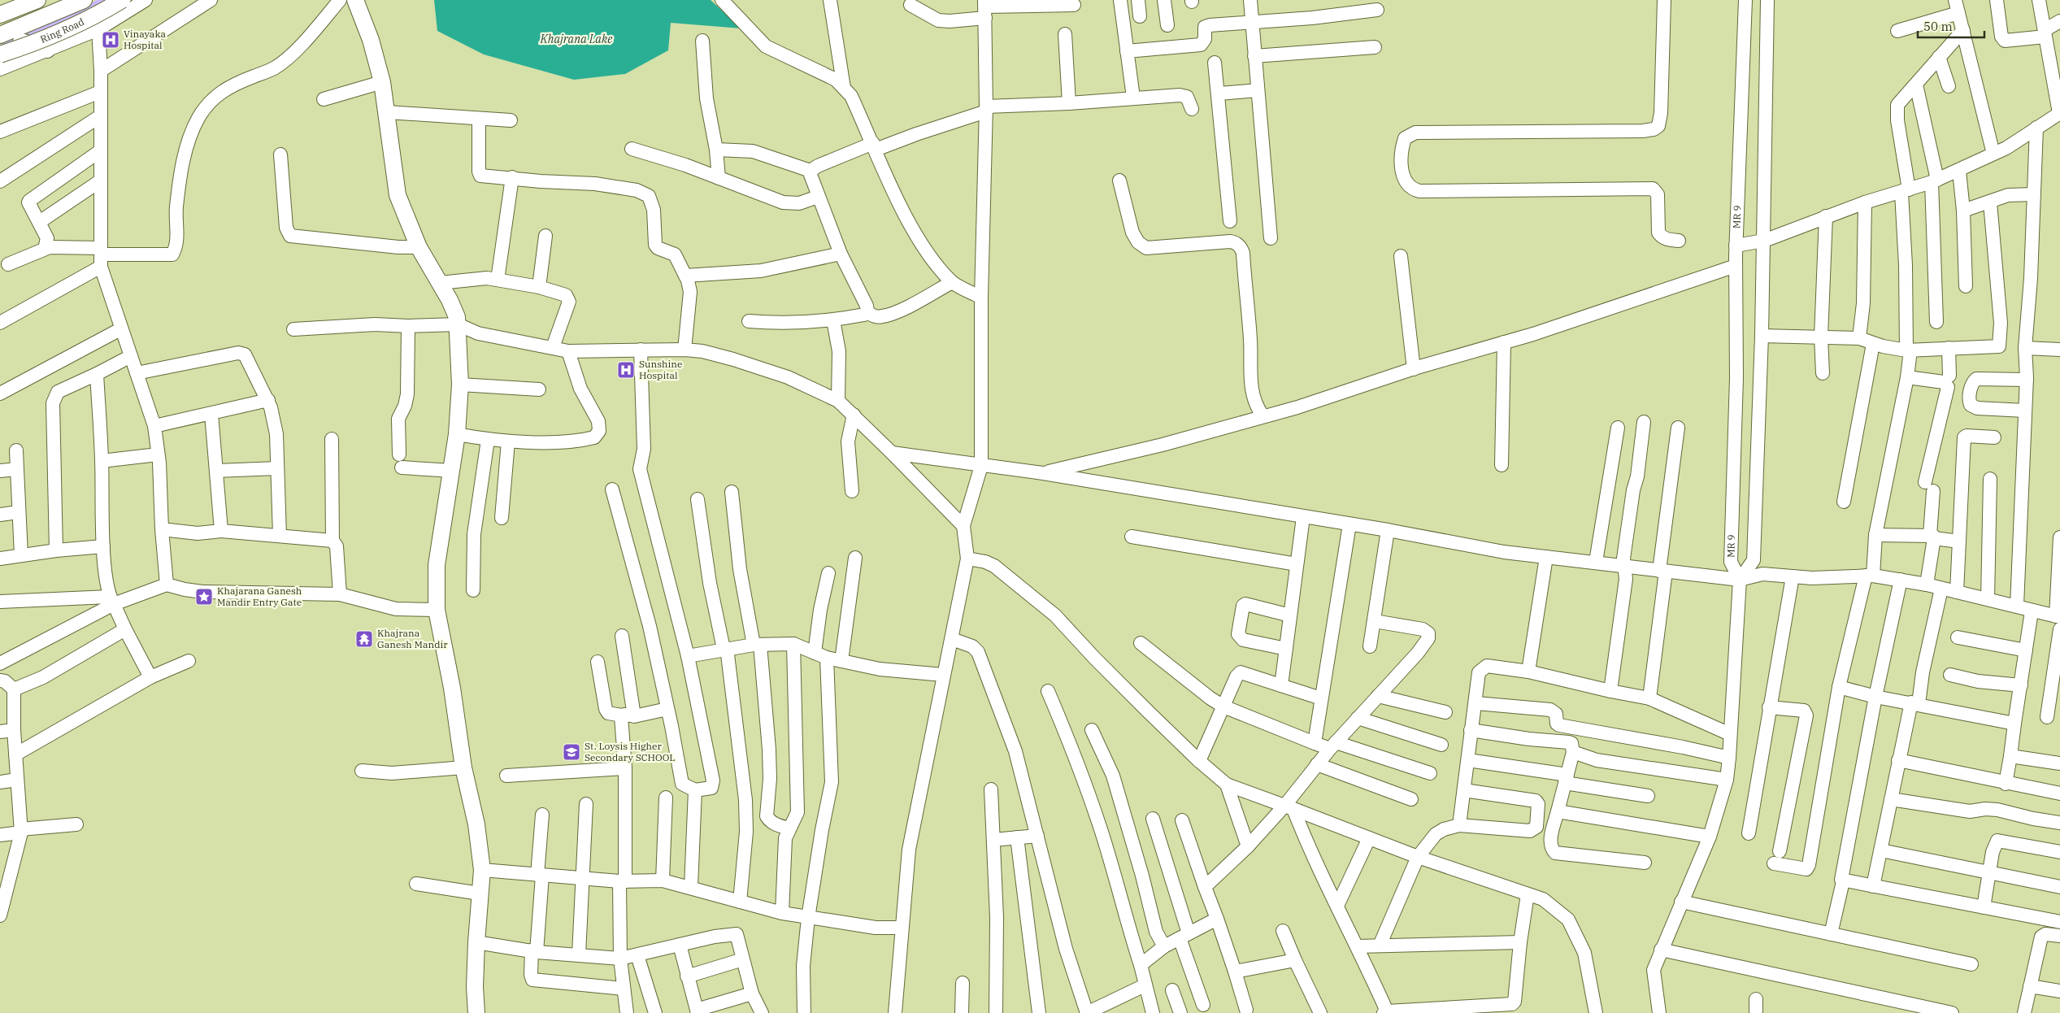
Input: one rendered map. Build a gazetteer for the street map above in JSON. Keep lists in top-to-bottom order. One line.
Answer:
{"streets":{"main road":["Ring Road"],"street":["MR 9"]},"water":["Khajrana Lake"],"places":{"hospital":["Vinayaka Hospital","Sunshine Hospital"],"place":["Khajarana Ganesh Mandir Entry Gate"],"temple":["Khajrana Ganesh Mandir"],"school or university":["St. Loysis Higher Secondary SCHOOL"]},"scale_bar":"50 m"}
